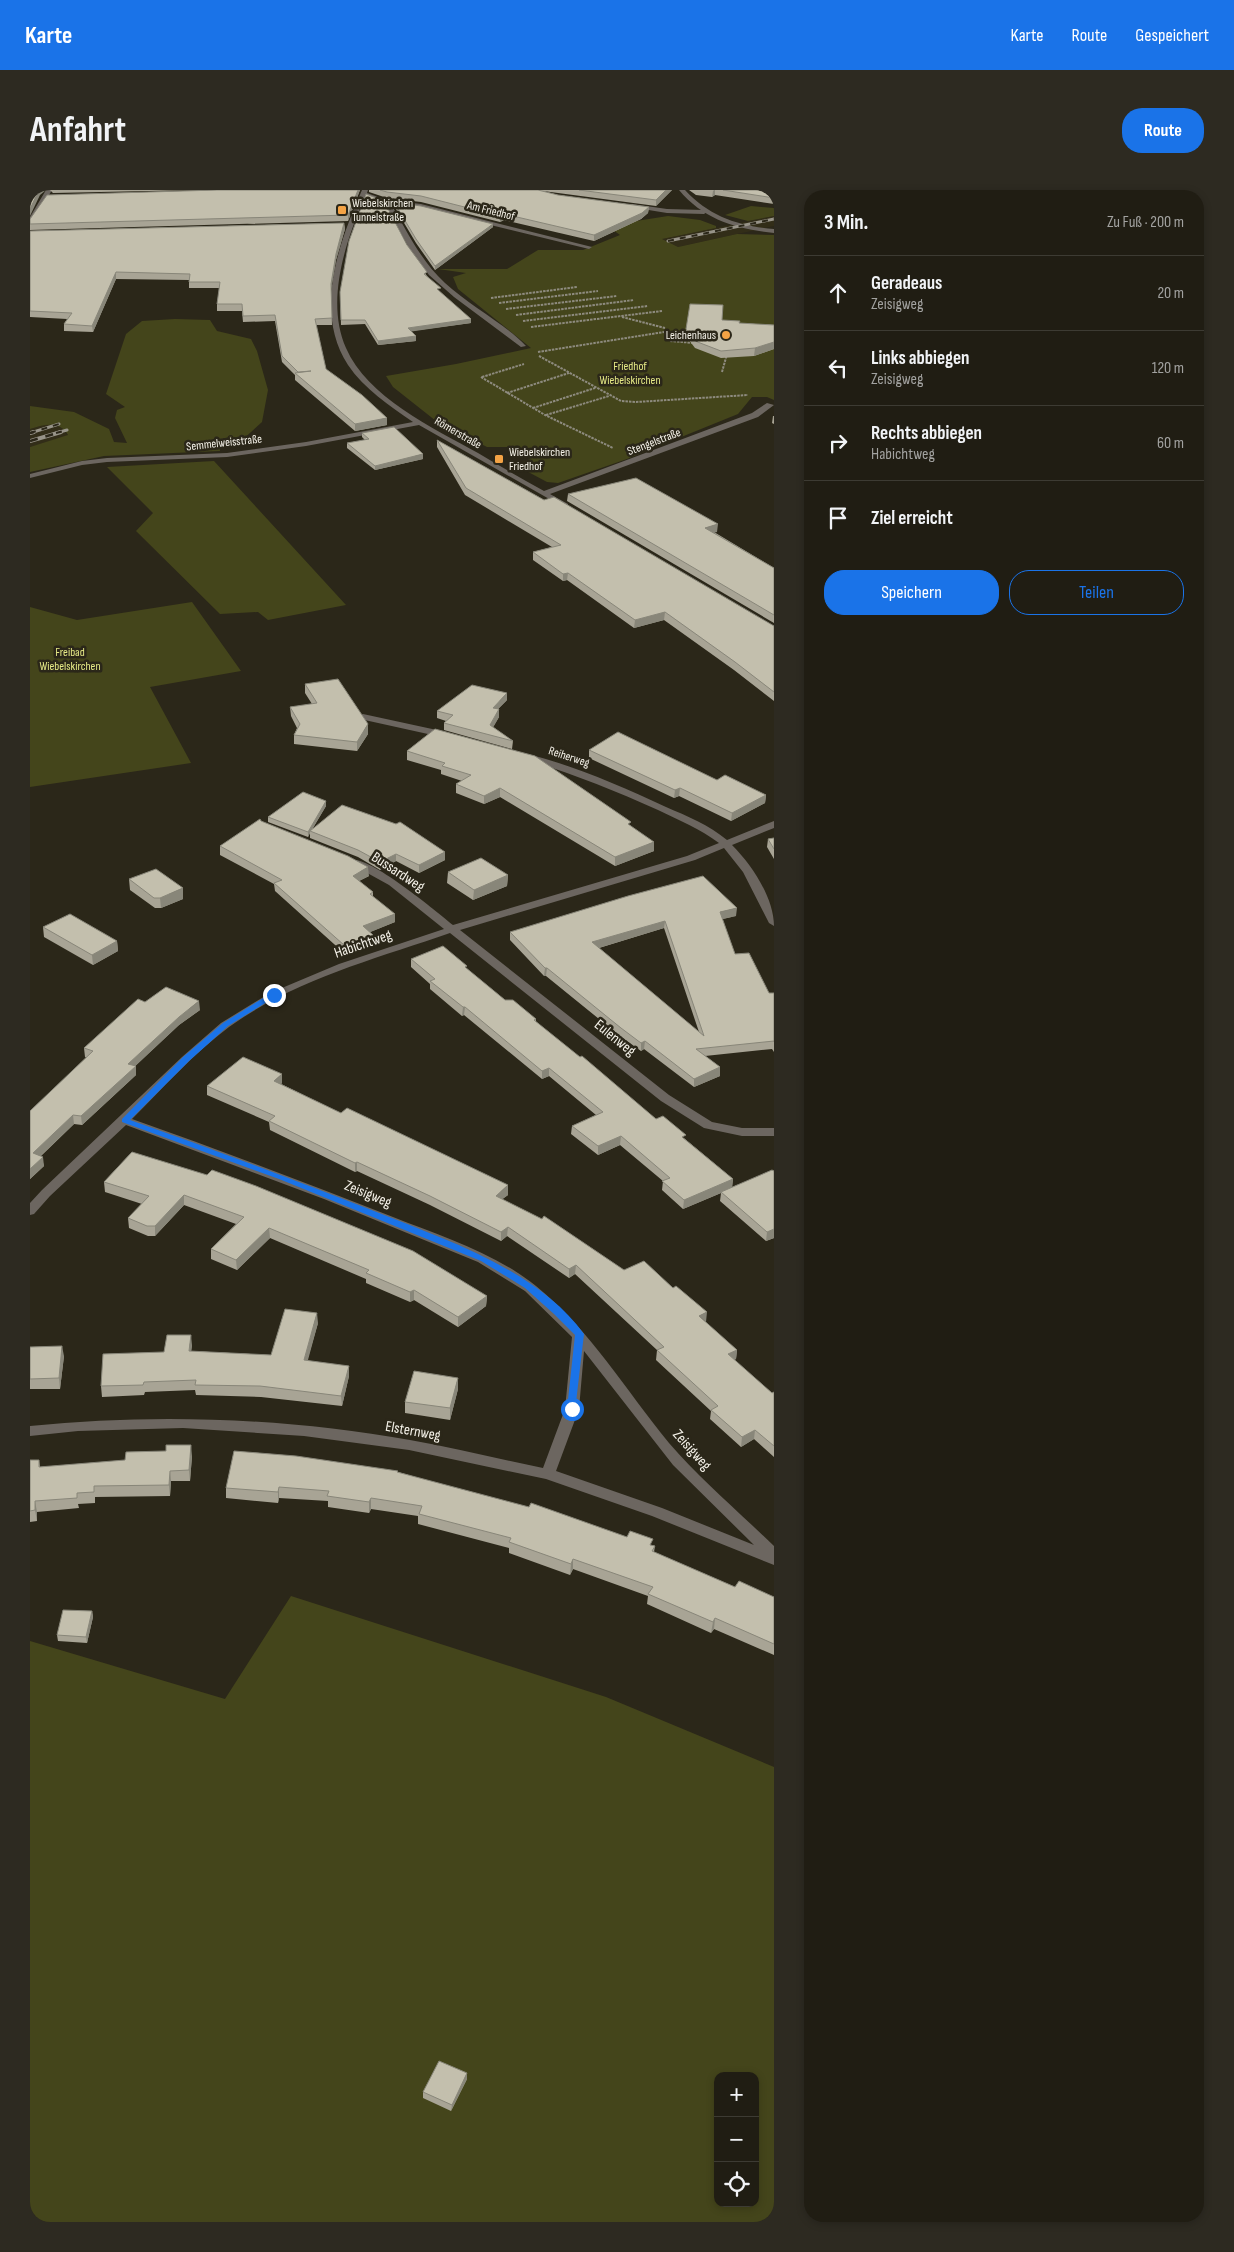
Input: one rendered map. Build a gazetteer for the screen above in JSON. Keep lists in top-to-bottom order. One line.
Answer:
{"streets":{"street":["Am Friedhof","Römerstraße","Stengelstraße","Semmelweisstraße","Reiherweg","Bussardweg","Habichtweg","Eulenweg","Zeisigweg","Elsternweg"]},"crossings":[["Am Friedhof","Römerstraße"],["Römerstraße","Stengelstraße"],["Römerstraße","Semmelweisstraße"],["Reiherweg","Habichtweg"],["Bussardweg","Habichtweg"],["Bussardweg","Eulenweg"],["Habichtweg","Eulenweg"],["Habichtweg","Zeisigweg"]],"parks":["Friedhof Wiebelskirchen","Freibad Wiebelskirchen"],"places":{"transit":["Wiebelskirchen Tunnelstraße","Wiebelskirchen Friedhof"],"other":["Leichenhaus"]},"page":{"header":"Karte","nav":["Karte","Route","Gespeichert"],"buttons":["Route",["Speichern","Teilen"]],"title":"Anfahrt","heading":["3 Min.","Zu Fuß · 200 m"],"list":[["Geradeaus","Zeisigweg","20 m"],["Links abbiegen","Zeisigweg","120 m"],["Rechts abbiegen","Habichtweg","60 m"],"Ziel erreicht"],"map_buttons":["+","−"]}}
